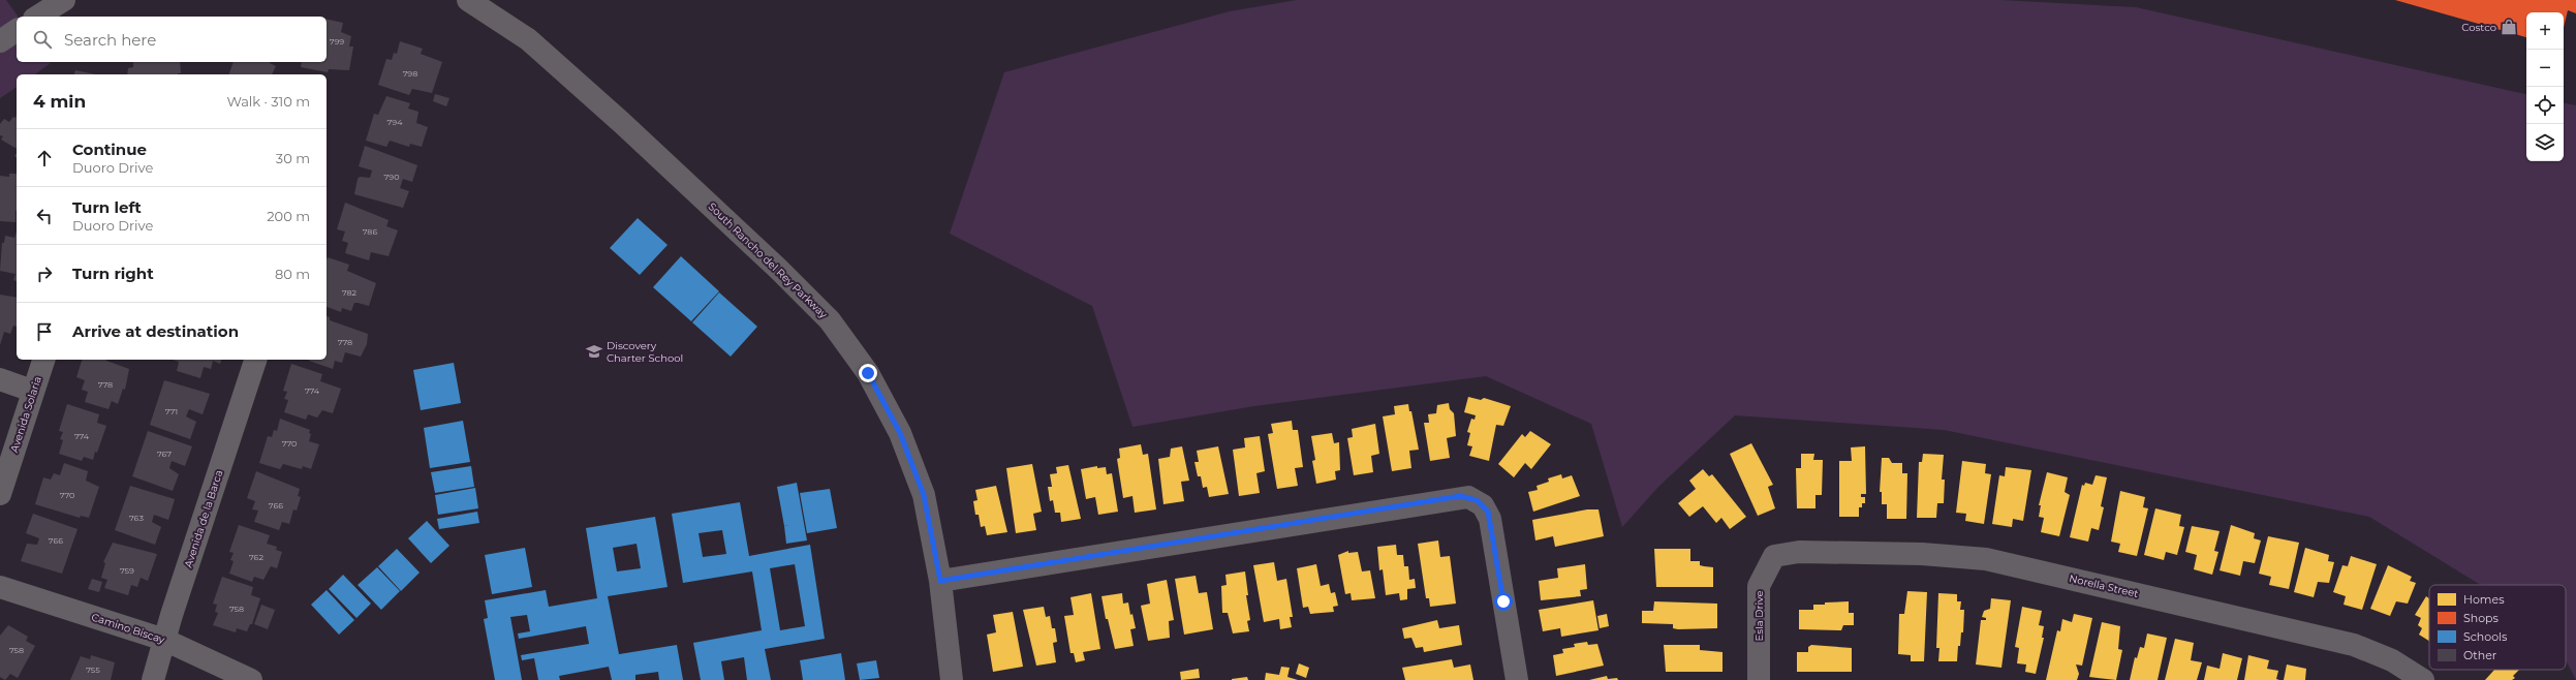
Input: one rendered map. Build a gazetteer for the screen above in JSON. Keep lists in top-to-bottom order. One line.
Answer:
{"streets":{"street":["South Rancho del Rey Parkway","Avenida Solaria","Avenida de la Barca","Norella Street","Esla Drive","Camino Biscay"]},"crossings":[["Avenida de la Barca","Camino Biscay"],["Norella Street","Esla Drive"]],"places":{"shop":["Costco"],"school or university":["Discovery Charter School"]},"house_numbers":["799","798","794","790","786","782","778","778","774","771","774","770","767","770","766","763","766","762","759","758","758","755"],"legend":["Homes","Shops","Schools","Other"],"page":{"map_buttons":["+","−"],"search":"Search here","heading":["4 min","Walk · 310 m"],"list":[["Continue","Duoro Drive","30 m"],["Turn left","Duoro Drive","200 m"],["Turn right","80 m"],"Arrive at destination"]}}
